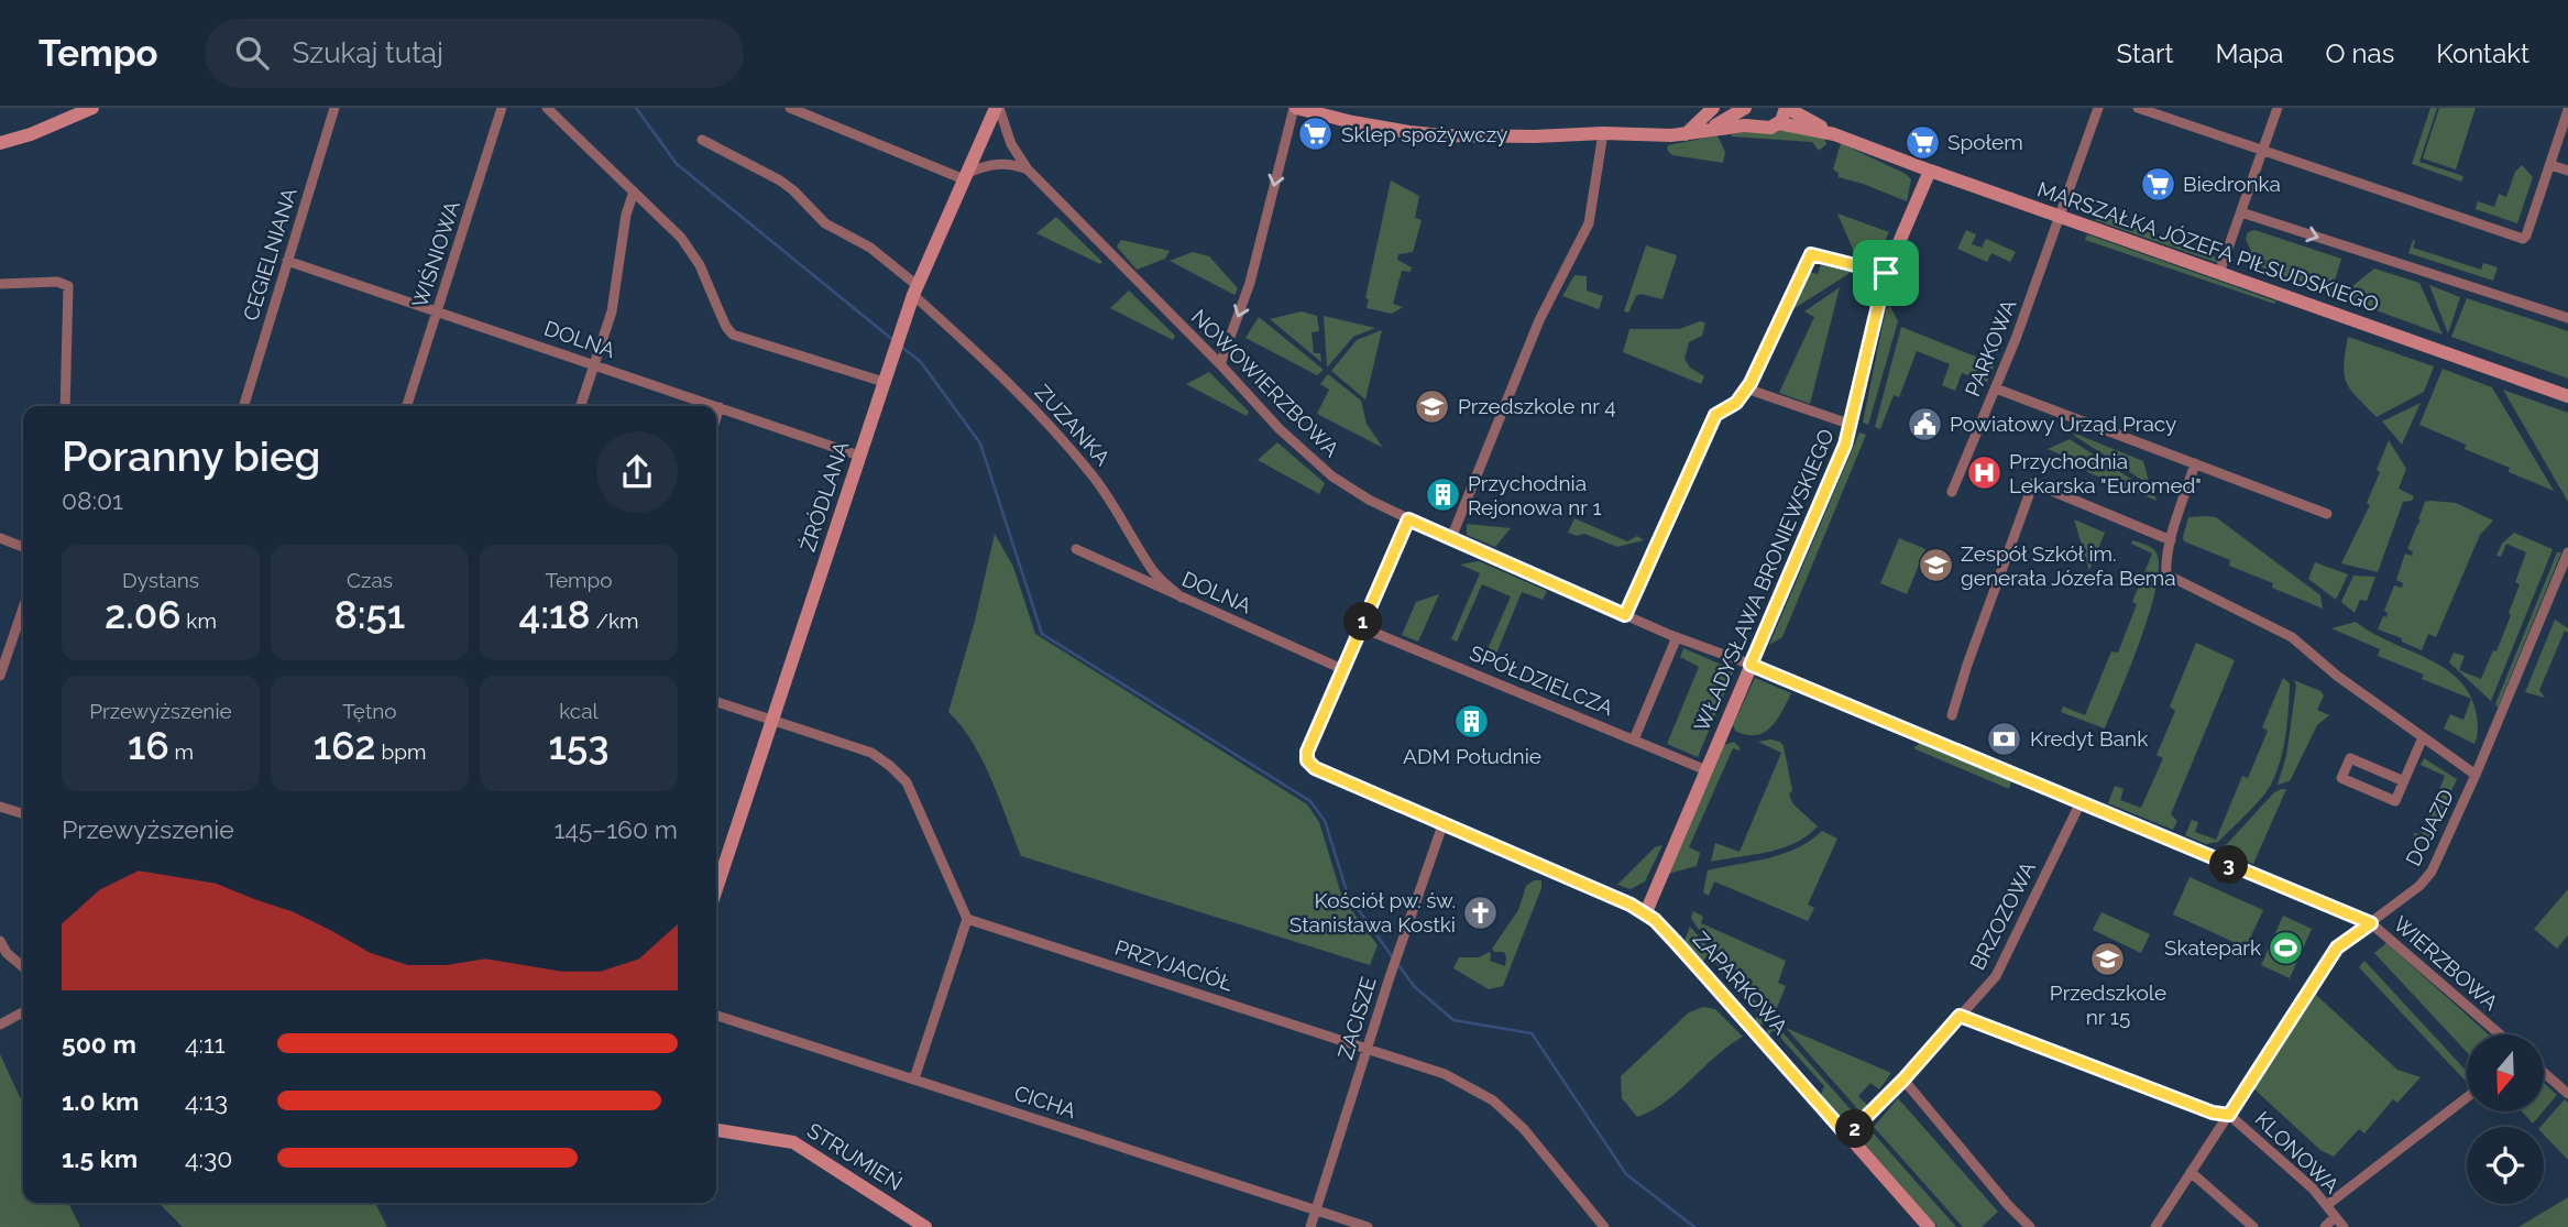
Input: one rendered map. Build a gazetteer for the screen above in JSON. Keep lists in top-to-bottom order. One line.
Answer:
{"streets":{"street":["MARSZAŁKA JÓZEFA PIŁSUDSKIEGO","CEGIELNIANA","WIŚNIOWA","DOLNA","PARKOWA","NOWOWIERZBOWA","ZUZANKA","ŹRÓDLANA","WŁADYSŁAWA BRONIEWSKIEGO","SPÓŁDZIELCZA","DOJAZD","BRZOZOWA","WIERZBOWA","PRZYJACIÓŁ","ZAPARKOWA","ZACISZE","CICHA","KLONOWA","STRUMIEŃ"]},"crossings":[["MARSZAŁKA JÓZEFA PIŁSUDSKIEGO","PARKOWA"],["MARSZAŁKA JÓZEFA PIŁSUDSKIEGO","WŁADYSŁAWA BRONIEWSKIEGO"],["CEGIELNIANA","DOLNA"],["WIŚNIOWA","DOLNA"],["DOLNA","ZUZANKA"],["DOLNA","ŹRÓDLANA"],["DOLNA","ZAPARKOWA"],["NOWOWIERZBOWA","ŹRÓDLANA"],["NOWOWIERZBOWA","WŁADYSŁAWA BRONIEWSKIEGO"],["NOWOWIERZBOWA","WIERZBOWA"],["ZUZANKA","ŹRÓDLANA"],["WŁADYSŁAWA BRONIEWSKIEGO","SPÓŁDZIELCZA"],["WŁADYSŁAWA BRONIEWSKIEGO","WIERZBOWA"],["WŁADYSŁAWA BRONIEWSKIEGO","ZAPARKOWA"],["DOJAZD","WIERZBOWA"],["DOJAZD","KLONOWA"],["BRZOZOWA","WIERZBOWA"],["BRZOZOWA","ZAPARKOWA"],["BRZOZOWA","KLONOWA"],["PRZYJACIÓŁ","ZACISZE"],["ZAPARKOWA","ZACISZE"],["ZACISZE","CICHA"]],"places":{"supermarket":["Sklep spożywczy","Społem","Biedronka"],"school or university":["Przedszkole nr 4","Zespół Szkół im. generała Józefa Bema","Przedszkole nr 15"],"public building":["Powiatowy Urząd Pracy"],"hospital":["Przychodnia Lekarska \"Euromed\""],"building":["Przychodnia Rejonowa nr 1","ADM Południe"],"bank":["Kredyt Bank"],"church":["Kościół pw. św. Stanisława Kostki"],"sports":["Skatepark"]},"north":"bottom","page":{"header":"Tempo","search":"Szukaj tutaj","nav":["Start","Mapa","O nas","Kontakt"],"heading":["Poranny bieg","08:01"],"stats":[["Dystans","2.06 km"],["Czas","8:51"],["Tempo","4:18 /km"],["Przewyższenie","16 m"],["Tętno","162 bpm"],["kcal","153"]],"pins":["1","3","2"],"chart":["Przewyższenie","145–160 m"],"list":[{"name":"500 m","note":"4:11"},{"name":"1.0 km","note":"4:13"},{"name":"1.5 km","note":"4:30"}]}}
